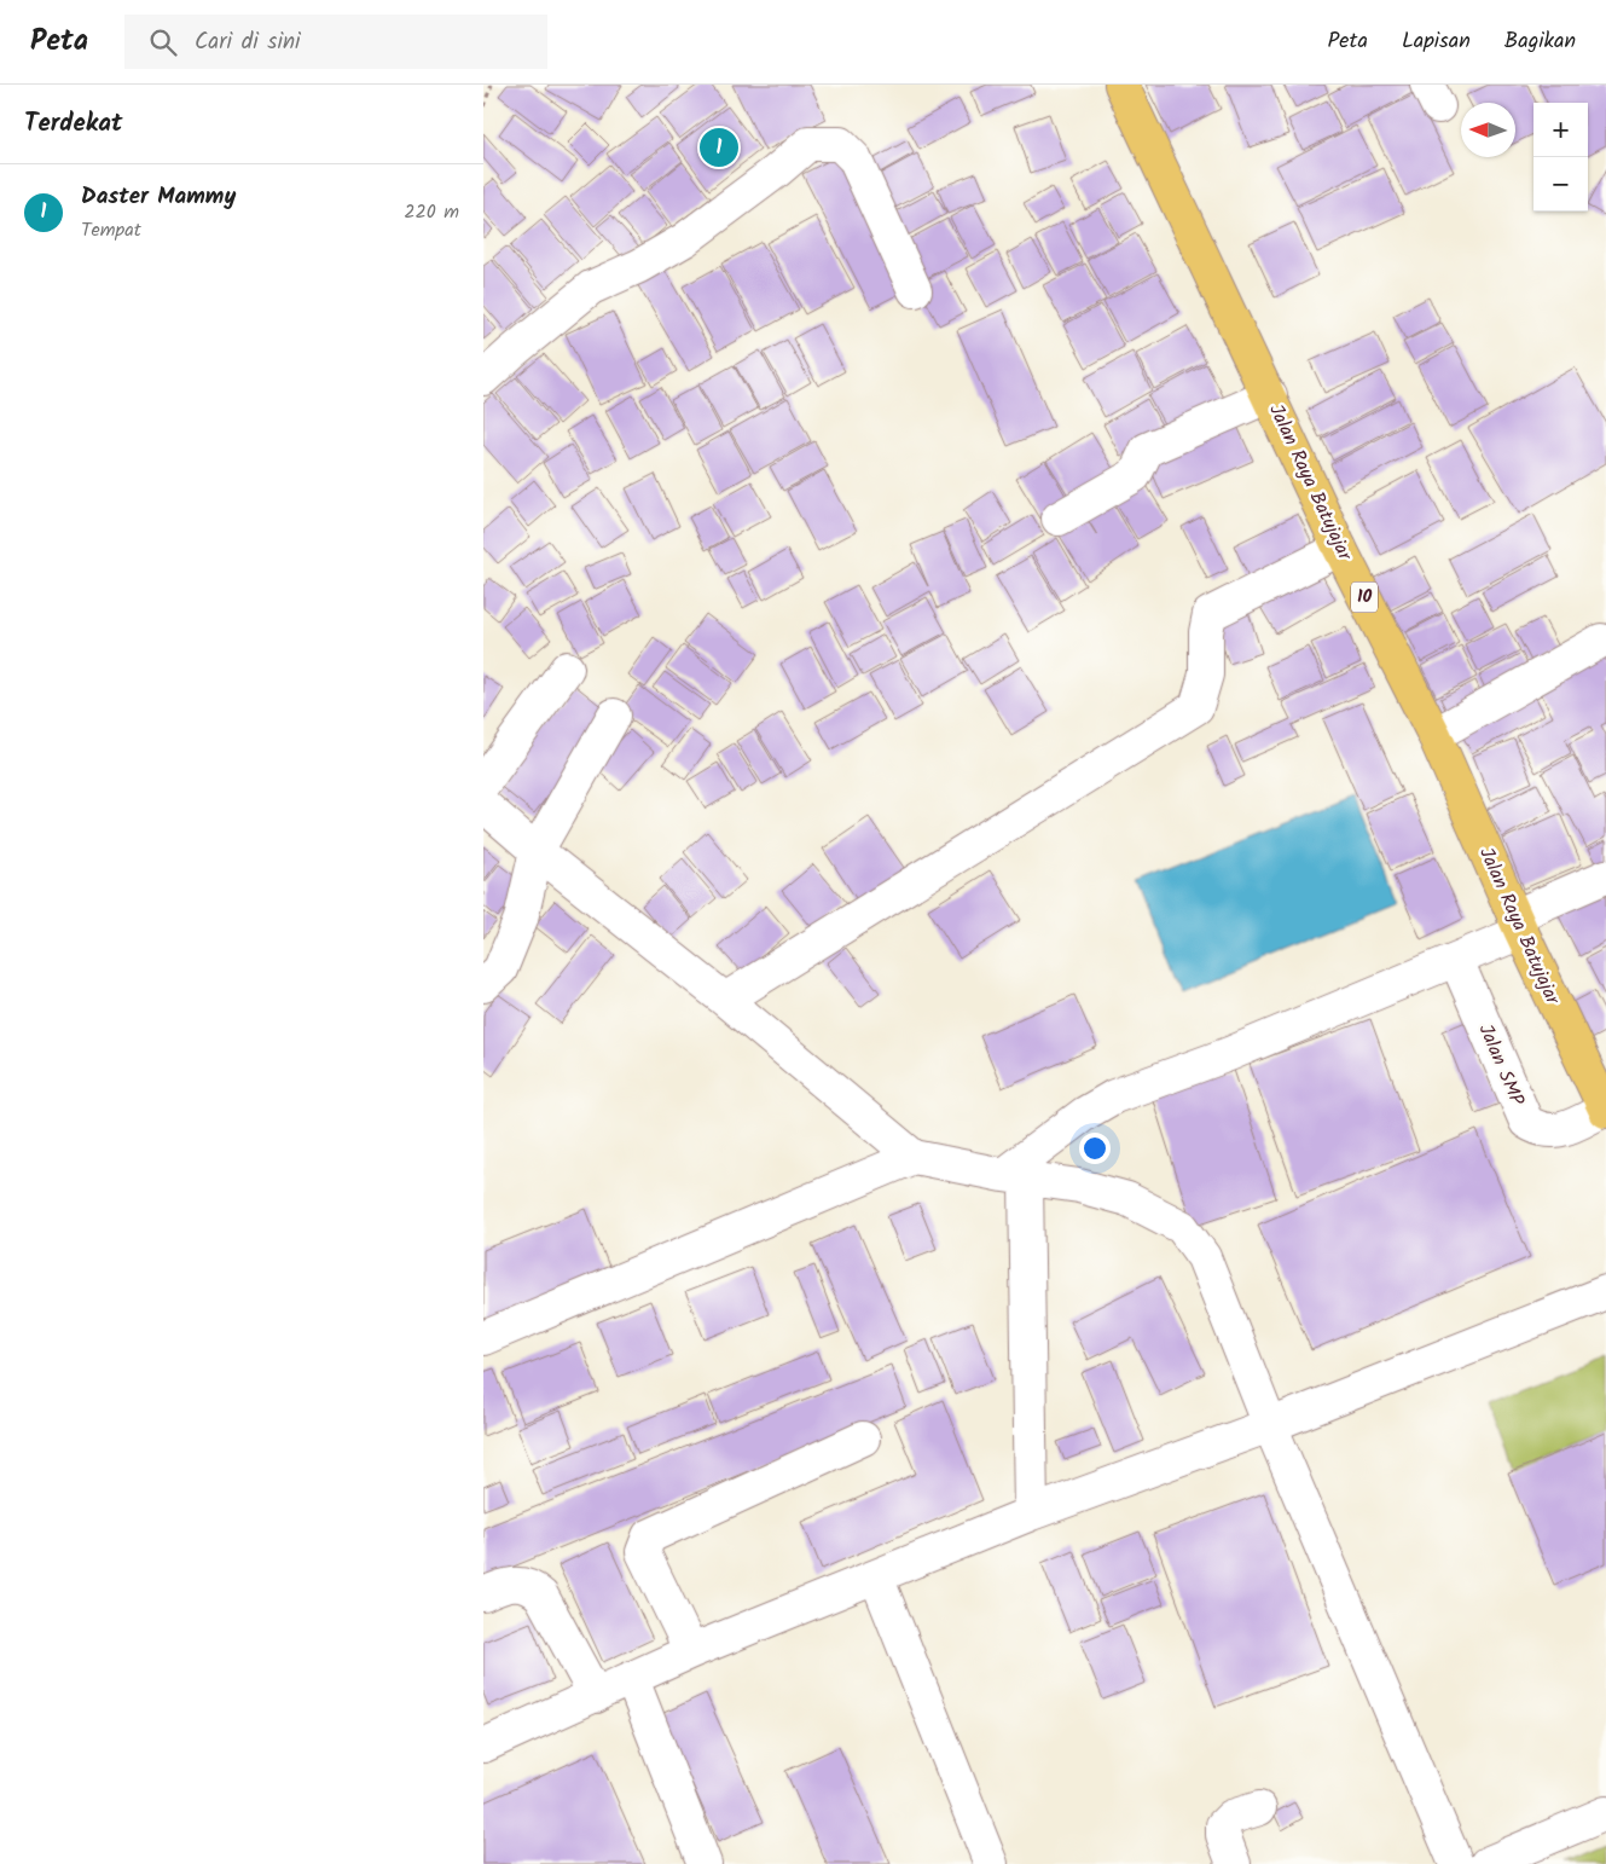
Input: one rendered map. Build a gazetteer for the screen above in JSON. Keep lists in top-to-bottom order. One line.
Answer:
{"streets":{"highway":["Jalan Raya Batujajar","10"],"street":["Jalan SMP"]},"crossings":[["Jalan Raya Batujajar","Jalan SMP"]],"north":"left","page":{"header":"Peta","search":"Cari di sini","nav":["Peta","Lapisan","Bagikan"],"heading":"Terdekat","map_buttons":["+","−"],"pins":"1","list":[{"mark":"1","name":"Daster Mammy","note":"Tempat","value":"220 m"}]}}
